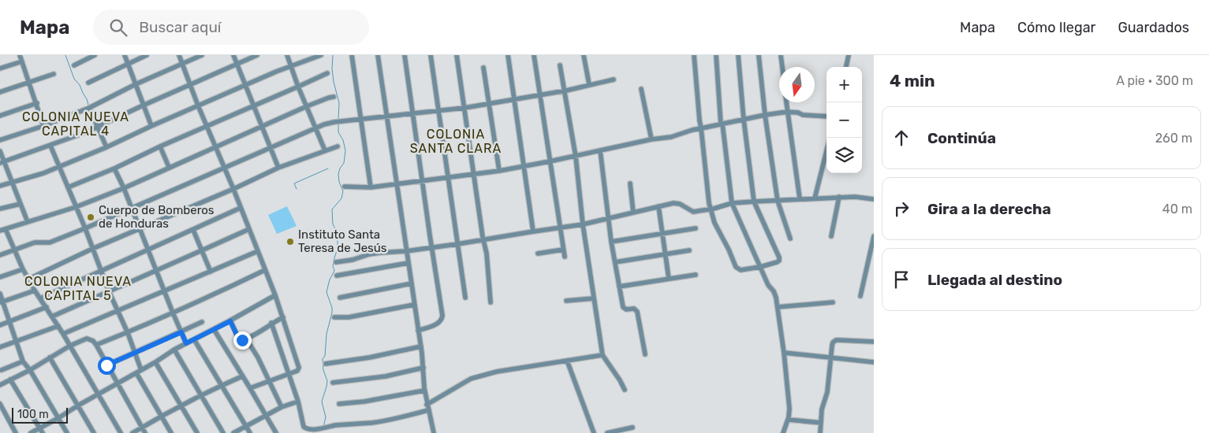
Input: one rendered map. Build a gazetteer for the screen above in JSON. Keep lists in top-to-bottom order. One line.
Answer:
{"districts":["COLONIA NUEVA CAPITAL 4","COLONIA SANTA CLARA","COLONIA NUEVA CAPITAL 5"],"places":["Cuerpo de Bomberos de Honduras","Instituto Santa Teresa de Jesús"],"scale_bar":"100 m","north":"bottom","page":{"header":"Mapa","search":"Buscar aquí","nav":["Mapa","Cómo llegar","Guardados"],"heading":["4 min","A pie · 300 m"],"map_buttons":["+","−"],"list":[["Continúa","260 m"],["Gira a la derecha","40 m"],"Llegada al destino"],"scale":"100 m"}}
